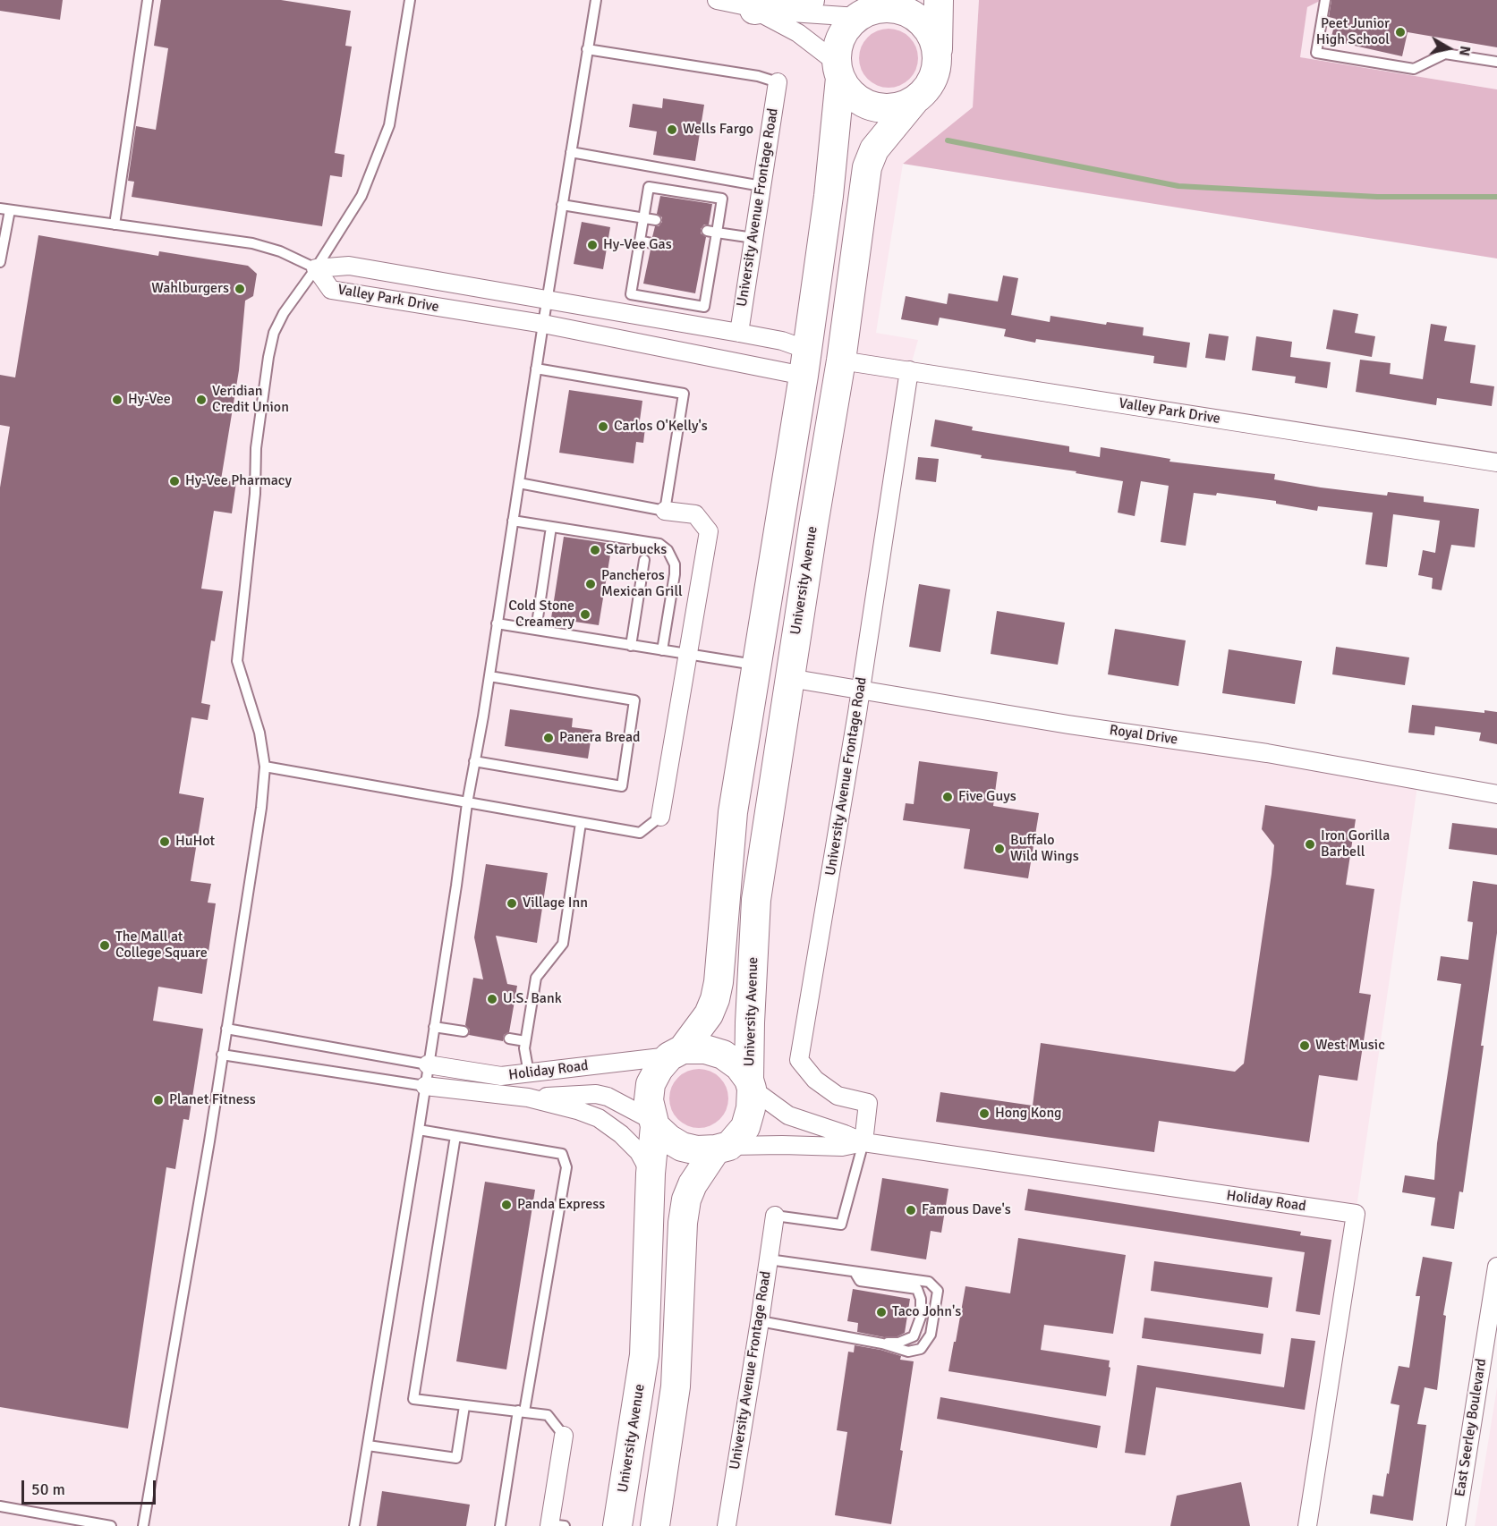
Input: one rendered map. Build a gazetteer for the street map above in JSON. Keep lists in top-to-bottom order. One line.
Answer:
{"streets":{"main road":["University Avenue"],"street":["University Avenue Frontage Road","Valley Park Drive","Royal Drive","Holiday Road","East Seerley Boulevard"]},"crossings":[["University Avenue Frontage Road","Valley Park Drive"],["University Avenue Frontage Road","Royal Drive"],["University Avenue Frontage Road","Holiday Road"],["Valley Park Drive","University Avenue"],["University Avenue","Royal Drive"],["University Avenue","Holiday Road"]],"places":["Peet Junior High School","Wells Fargo","Hy-Vee Gas","Wahlburgers","Hy-Vee","Veridian Credit Union","Carlos O'Kelly's","Hy-Vee Pharmacy","Starbucks","Pancheros Mexican Grill","Cold Stone Creamery","Panera Bread","Five Guys","HuHot","Iron Gorilla Barbell","Buffalo Wild Wings","Village Inn","The Mall at College Square","U.S. Bank","West Music","Planet Fitness","Hong Kong","Panda Express","Famous Dave's","Taco John's"],"scale_bar":"50 m","north":"right"}
